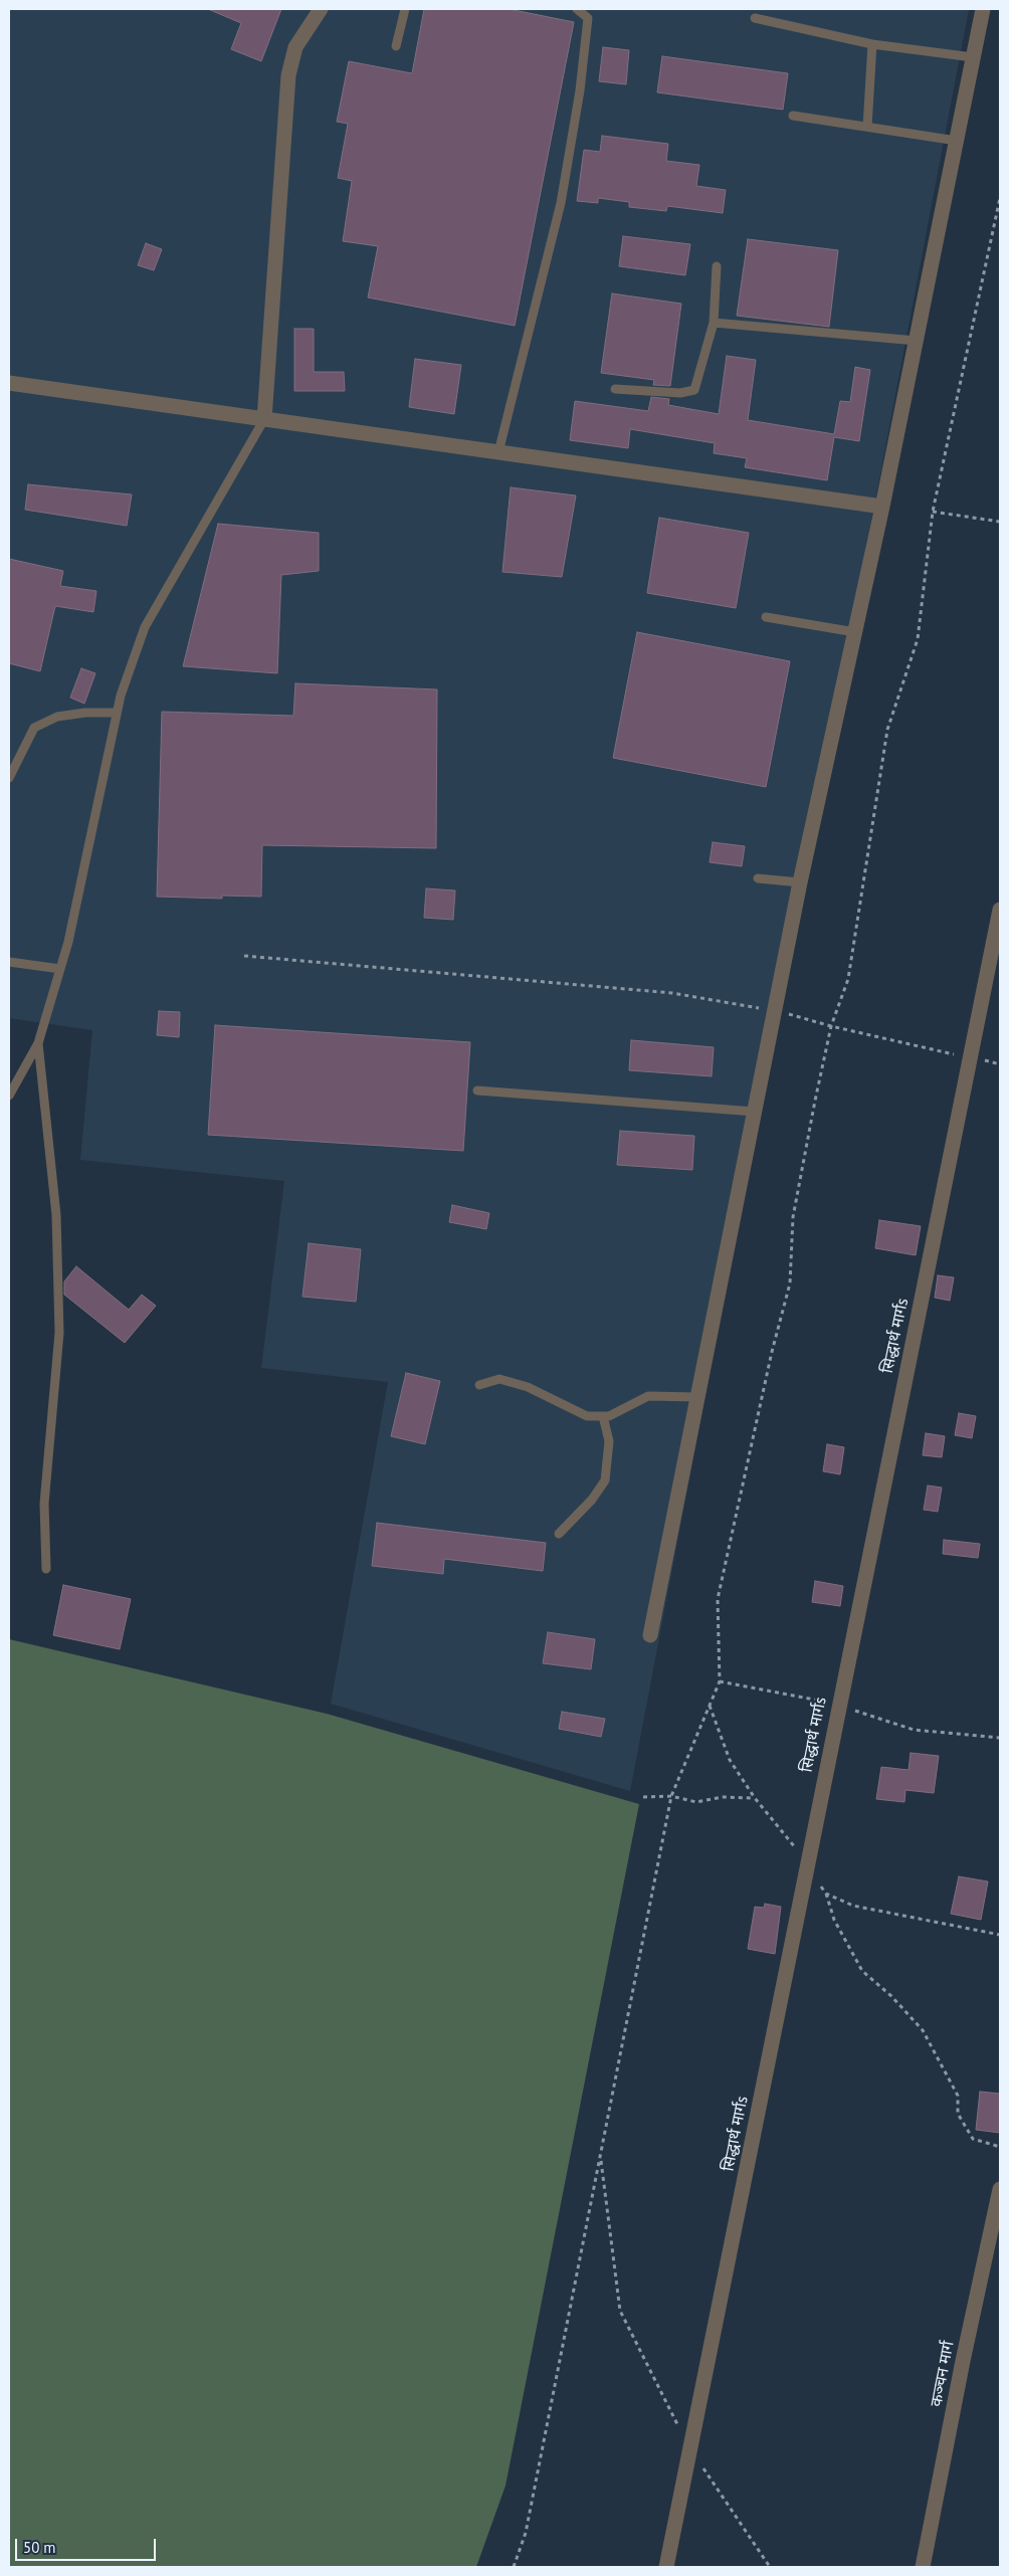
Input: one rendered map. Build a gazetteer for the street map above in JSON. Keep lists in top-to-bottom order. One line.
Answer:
{"streets":{"street":["सिद्धार्थ मार्गs","कञ्चन मार्ग"]},"scale_bar":"50 m"}
